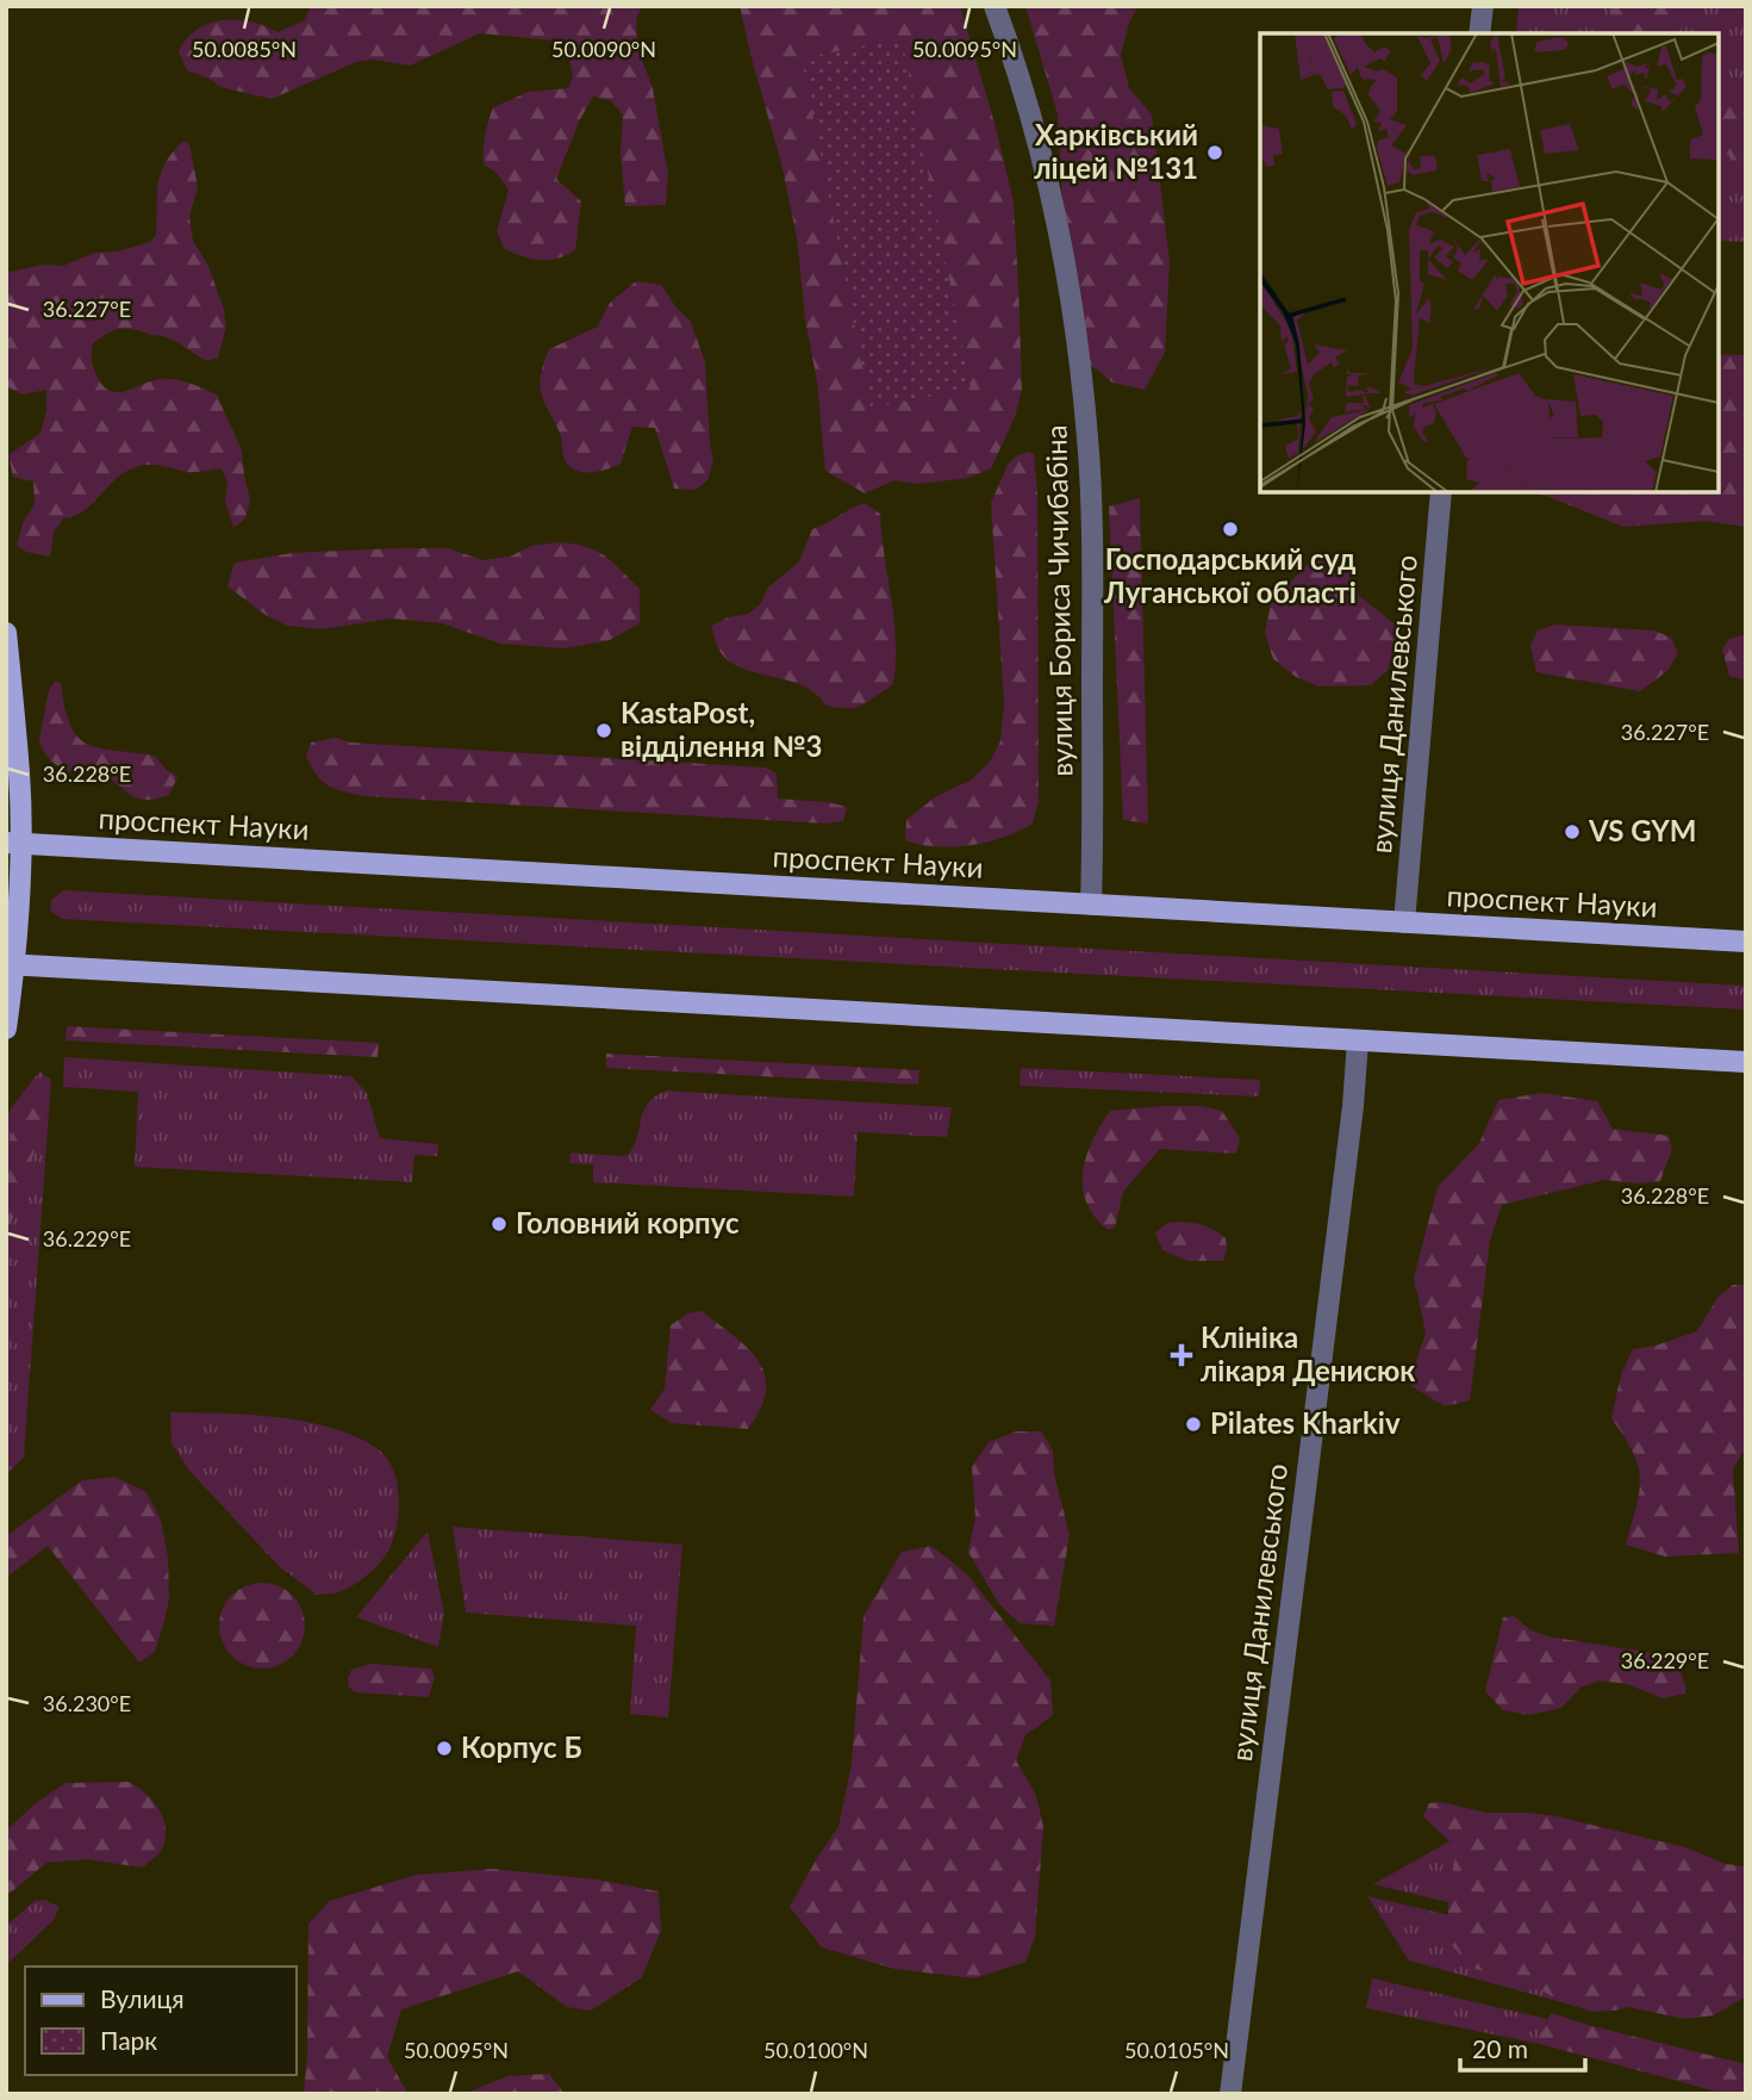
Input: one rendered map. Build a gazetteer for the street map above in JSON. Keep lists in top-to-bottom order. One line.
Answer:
{"streets":{"main road":["проспект Науки"],"street":["вулиця Бориса Чичибабіна","вулиця Данилевського"]},"crossings":[["вулиця Бориса Чичибабіна","проспект Науки"],["вулиця Данилевського","проспект Науки"]],"places":{"other":["Харківський ліцей №131","Господарський суд Луганської області","KastaPost, відділення №3","VS GYM","Головний корпус","Pilates Kharkiv","Корпус Б"],"health":["Клініка лікаря Денисюк"]},"legend":["Вулиця","Парк"],"scale_bar":"20 m","coordinates":["50.0085°N","50.0090°N","50.0095°N","36.227°E","36.228°E","36.229°E","36.230°E","50.0100°N","50.0105°N"]}
